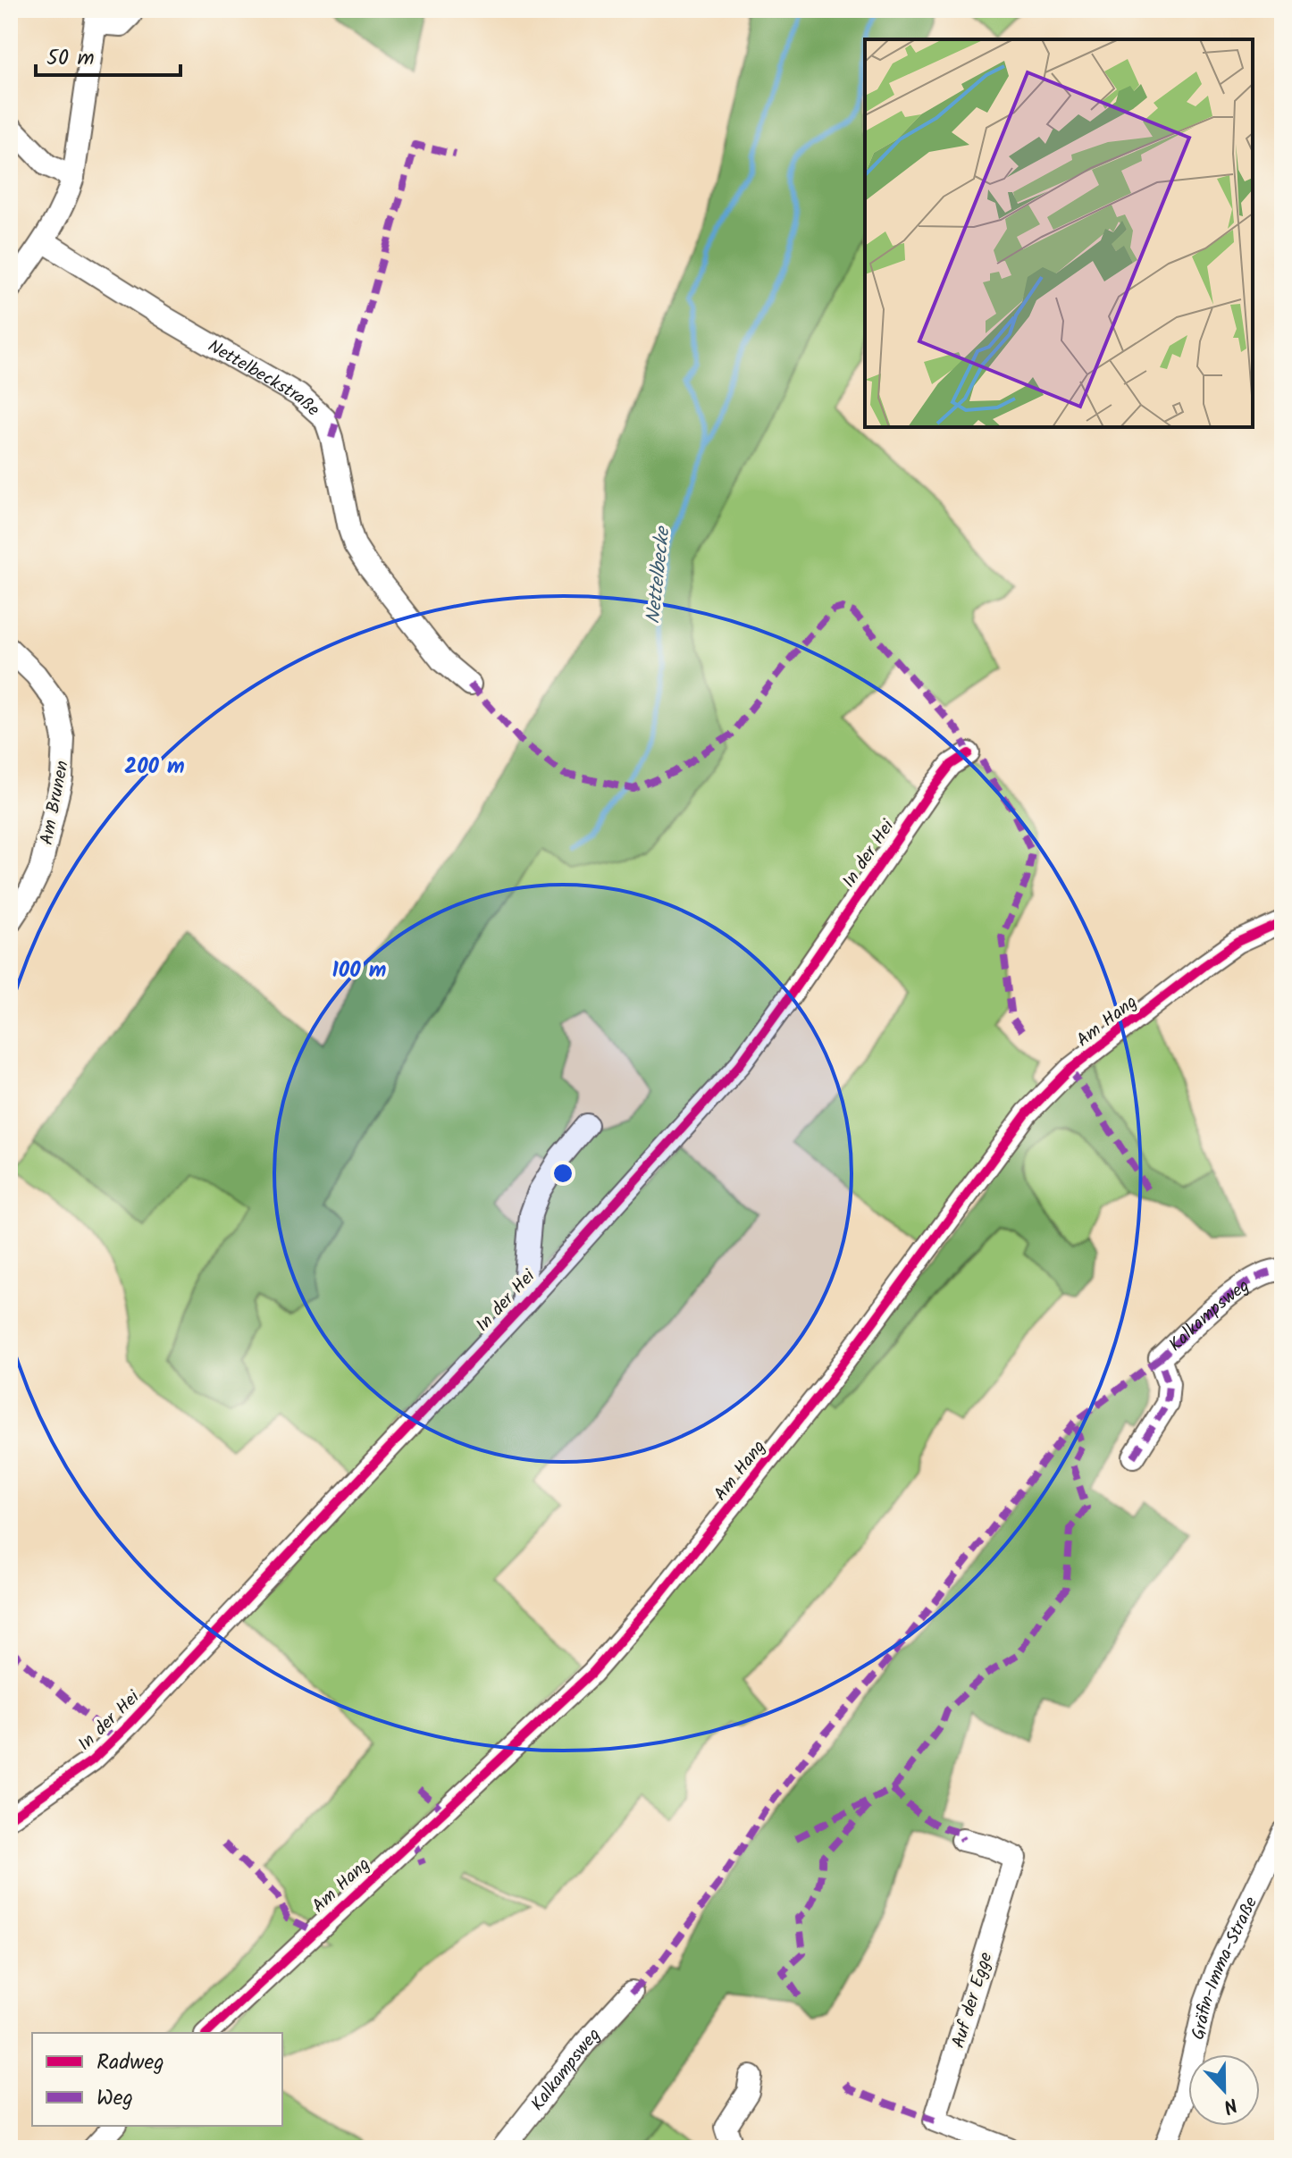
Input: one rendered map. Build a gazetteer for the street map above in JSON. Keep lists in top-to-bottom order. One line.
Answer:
{"streets":{"street":["Nettelbeckstraße","Am Brunen","In der Hei","Am Hang","Kalkampsweg","Gräfin-Imma-Straße","Auf der Egge"]},"water":["Nettelbecke"],"legend":["Radweg","Weg"],"scale_bar":"50 m","north":"bottom","rings":["200 m","100 m"]}
